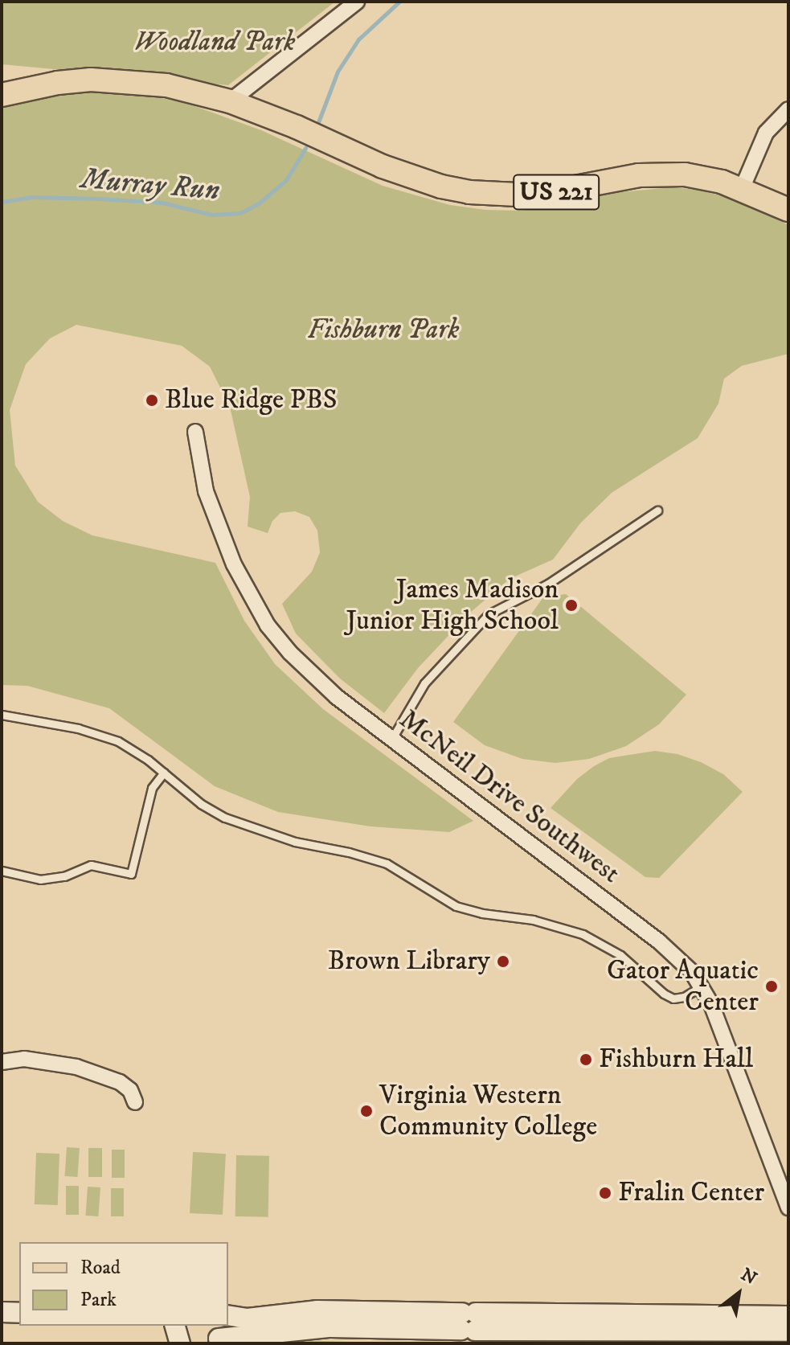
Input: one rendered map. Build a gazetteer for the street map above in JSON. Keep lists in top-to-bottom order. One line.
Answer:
{"streets":{"main road":["US 221"],"street":["McNeil Drive Southwest"]},"water":["Murray Run"],"parks":["Woodland Park","Fishburn Park"],"places":["Blue Ridge PBS","James Madison Junior High School","Brown Library","Gator Aquatic Center","Fishburn Hall","Virginia Western Community College","Fralin Center"],"legend":["Road","Park"],"north":"top right"}
